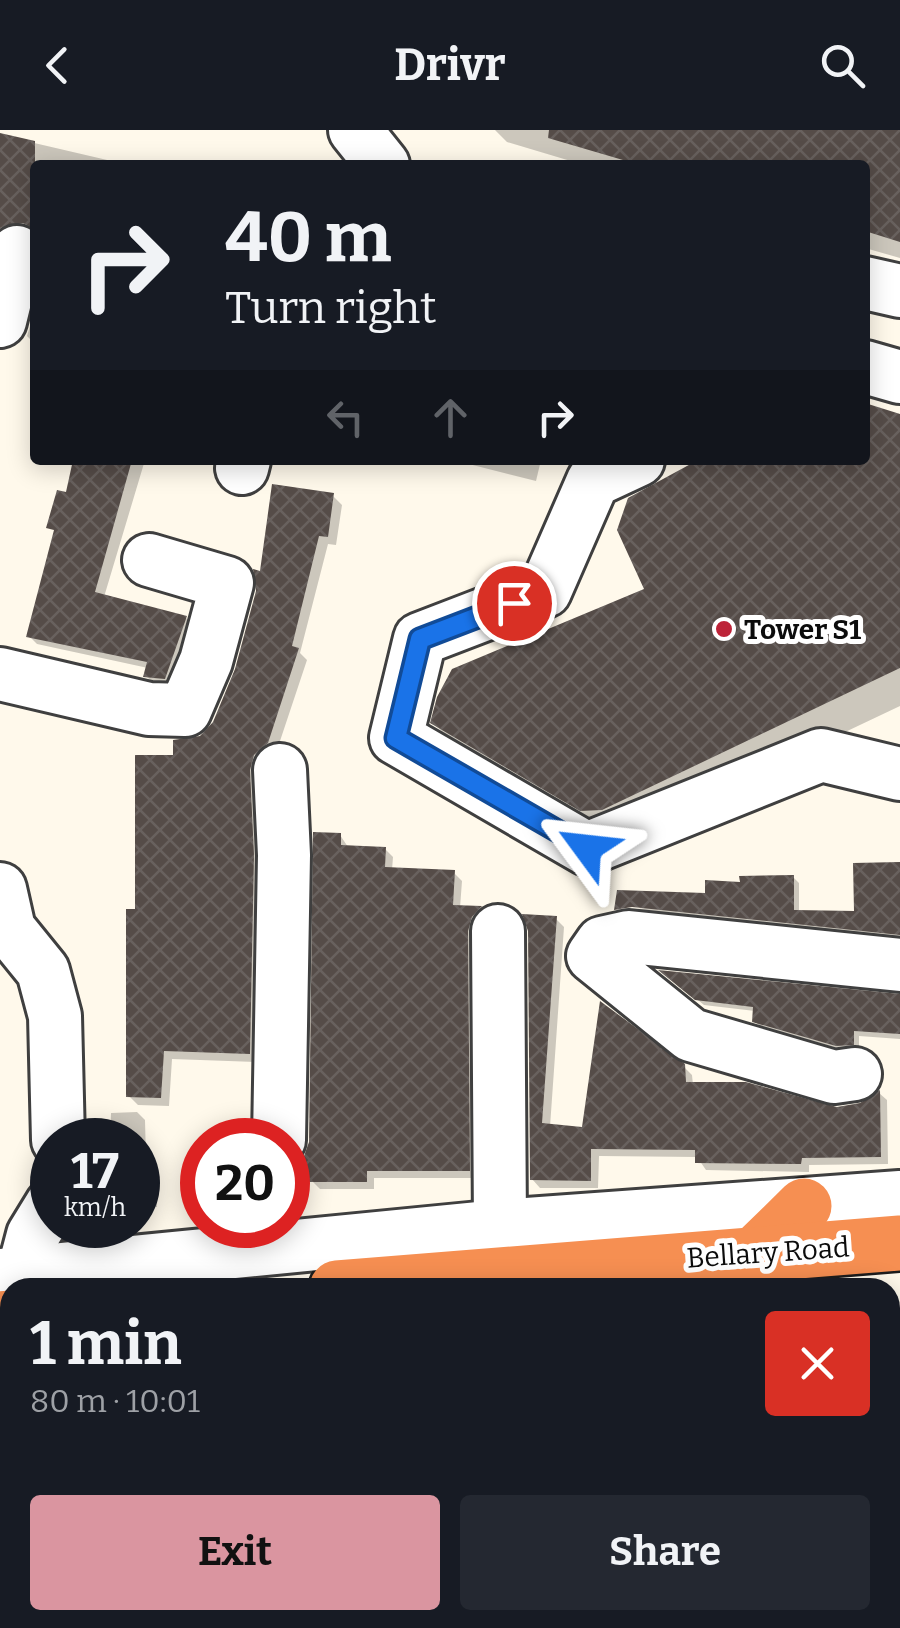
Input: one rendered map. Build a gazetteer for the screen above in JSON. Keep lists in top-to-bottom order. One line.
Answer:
{"streets":{"highway":["Bellary Road"]},"places":["Tower S1"],"page":{"header":"Drivr","turn":["40 m","Turn right"],"speed":"17 km/h","limit":"20","heading":["1 min","80 m · 10:01"],"buttons":["Exit","Share"]}}
